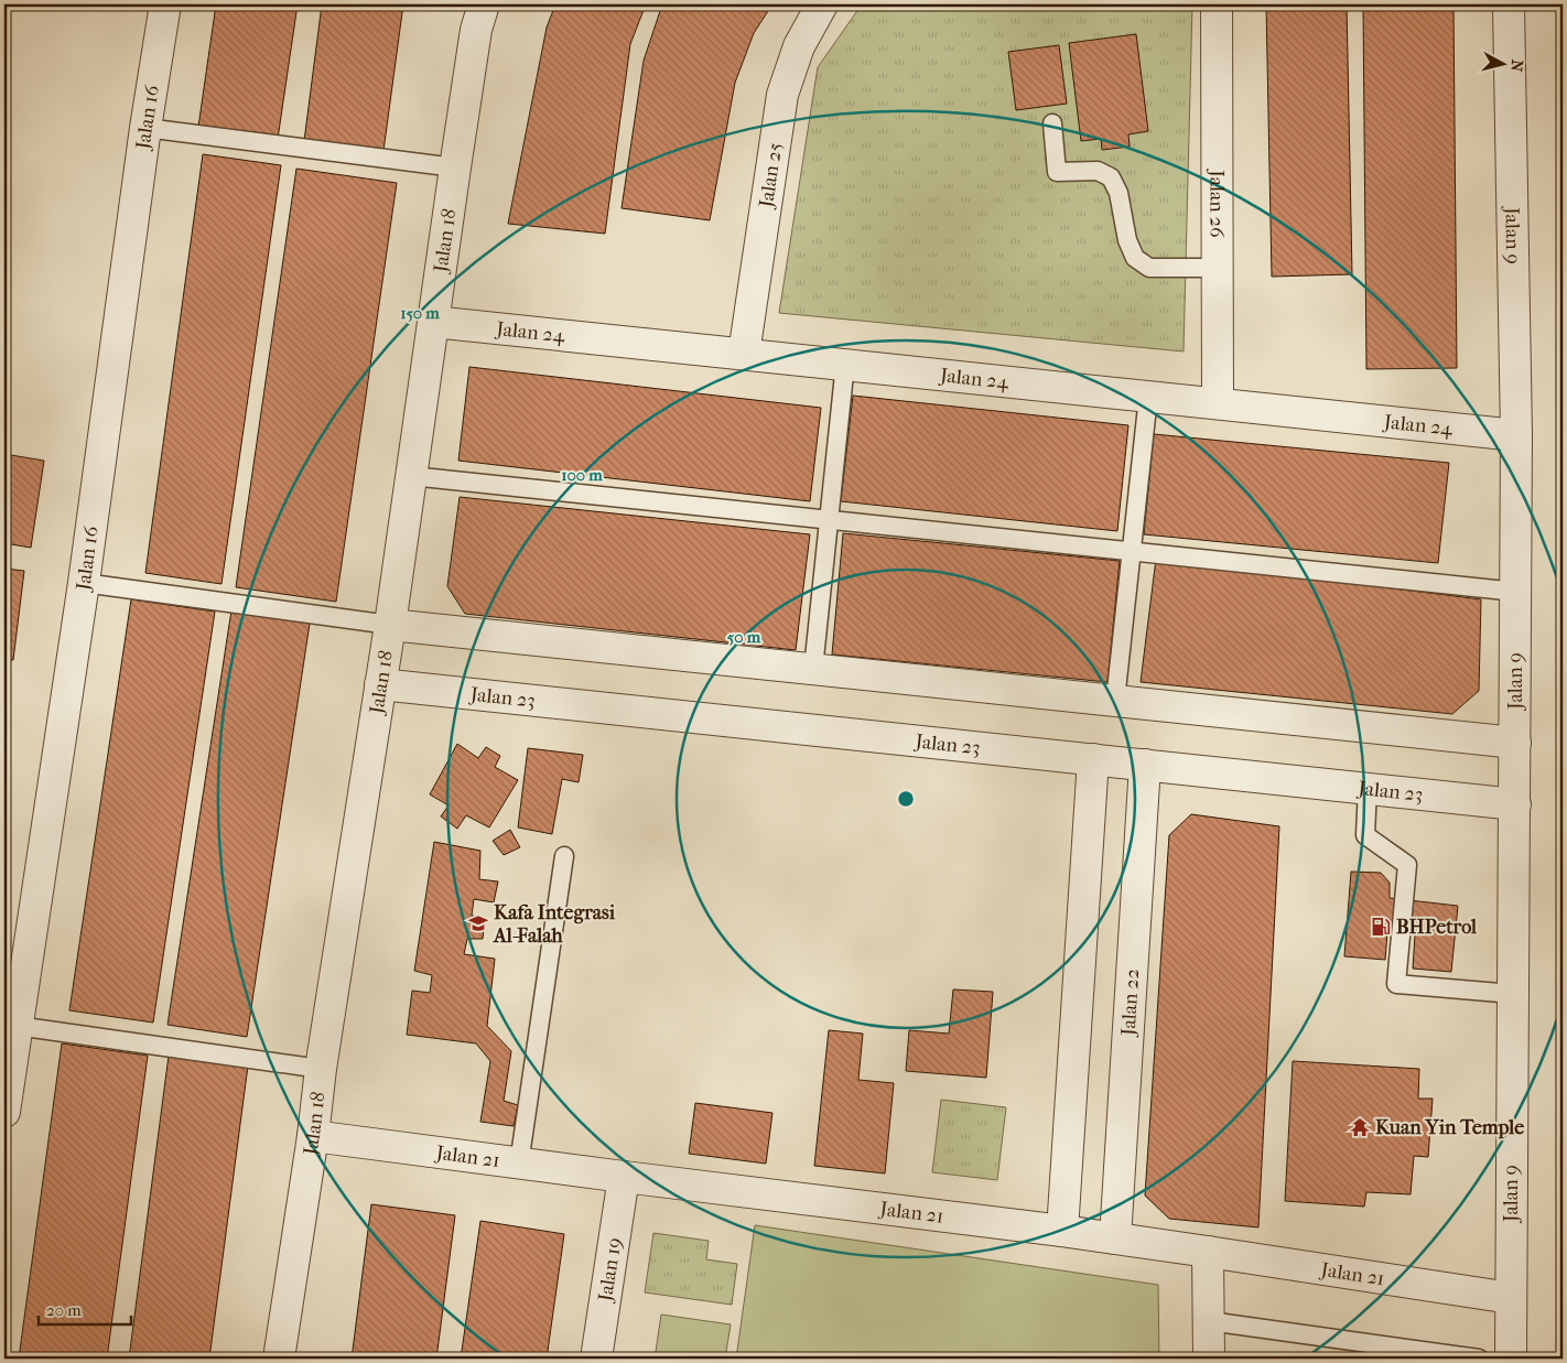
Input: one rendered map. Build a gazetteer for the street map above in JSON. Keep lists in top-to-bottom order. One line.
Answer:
{"streets":{"street":["Jalan 16","Jalan 25","Jalan 26","Jalan 9","Jalan 18","Jalan 24","Jalan 23","Jalan 22","Jalan 21","Jalan 19"]},"crossings":[["Jalan 25","Jalan 24"],["Jalan 26","Jalan 24"],["Jalan 9","Jalan 24"],["Jalan 9","Jalan 23"],["Jalan 9","Jalan 21"],["Jalan 18","Jalan 24"],["Jalan 18","Jalan 23"],["Jalan 18","Jalan 21"],["Jalan 23","Jalan 22"],["Jalan 22","Jalan 21"],["Jalan 21","Jalan 19"]],"places":{"school or university":["Kafa Integrasi Al-Falah"],"fuel station":["BHPetrol"],"temple":["Kuan Yin Temple"]},"scale_bar":"20 m","north":"right","rings":["150 m","100 m","50 m"]}
